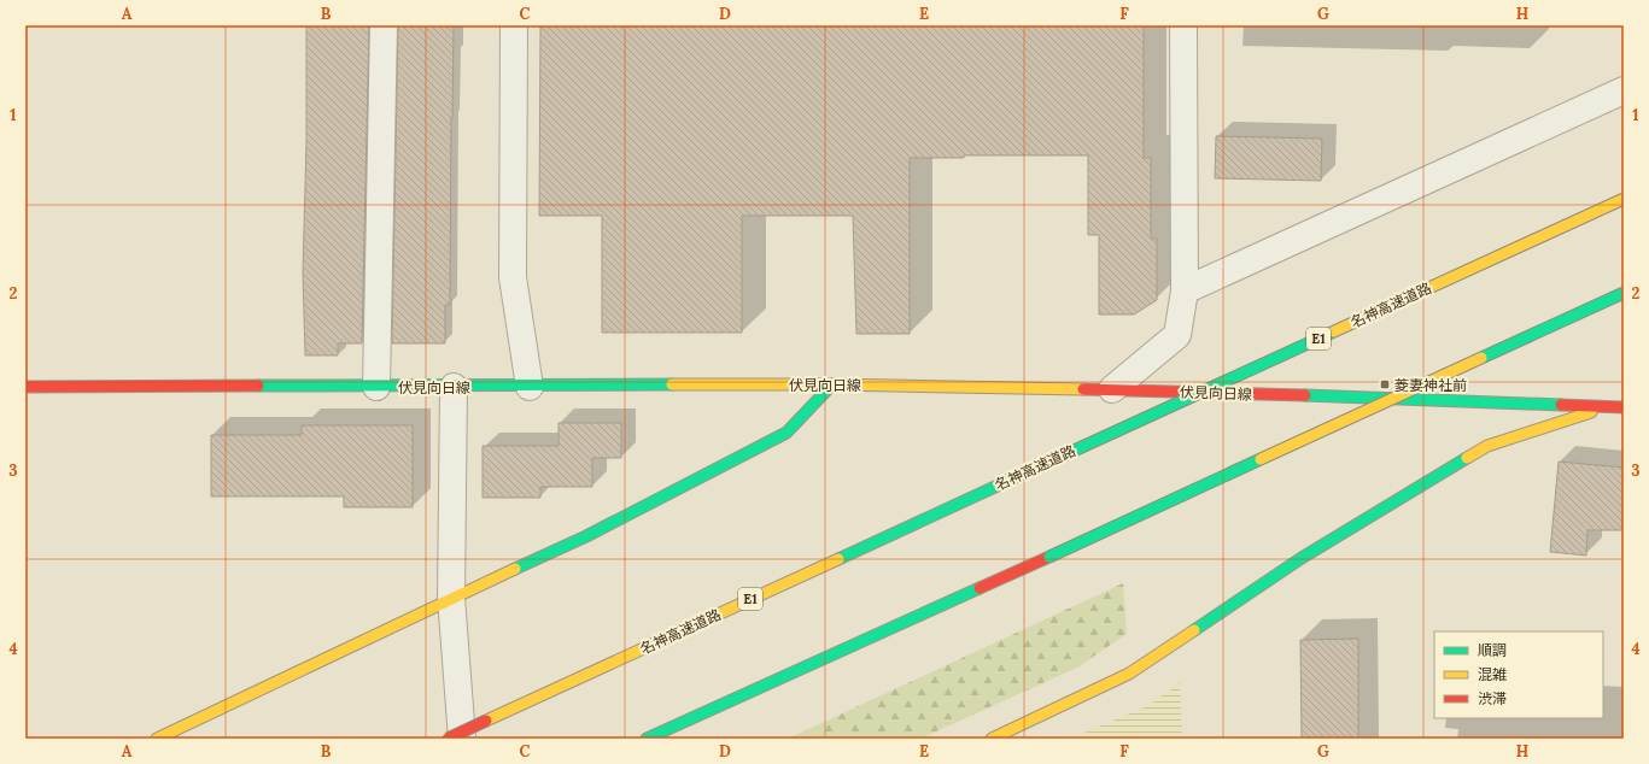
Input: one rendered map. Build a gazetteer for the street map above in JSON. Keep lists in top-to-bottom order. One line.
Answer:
{"streets":{"main road":["名神高速道路","E1","伏見向日線"]},"places":{"transit":["菱妻神社前"]},"legend":["順調","混雑","渋滞"],"grid":{"columns":["A","B","C","D","E","F","G","H"],"rows":["1","2","3","4"]}}
